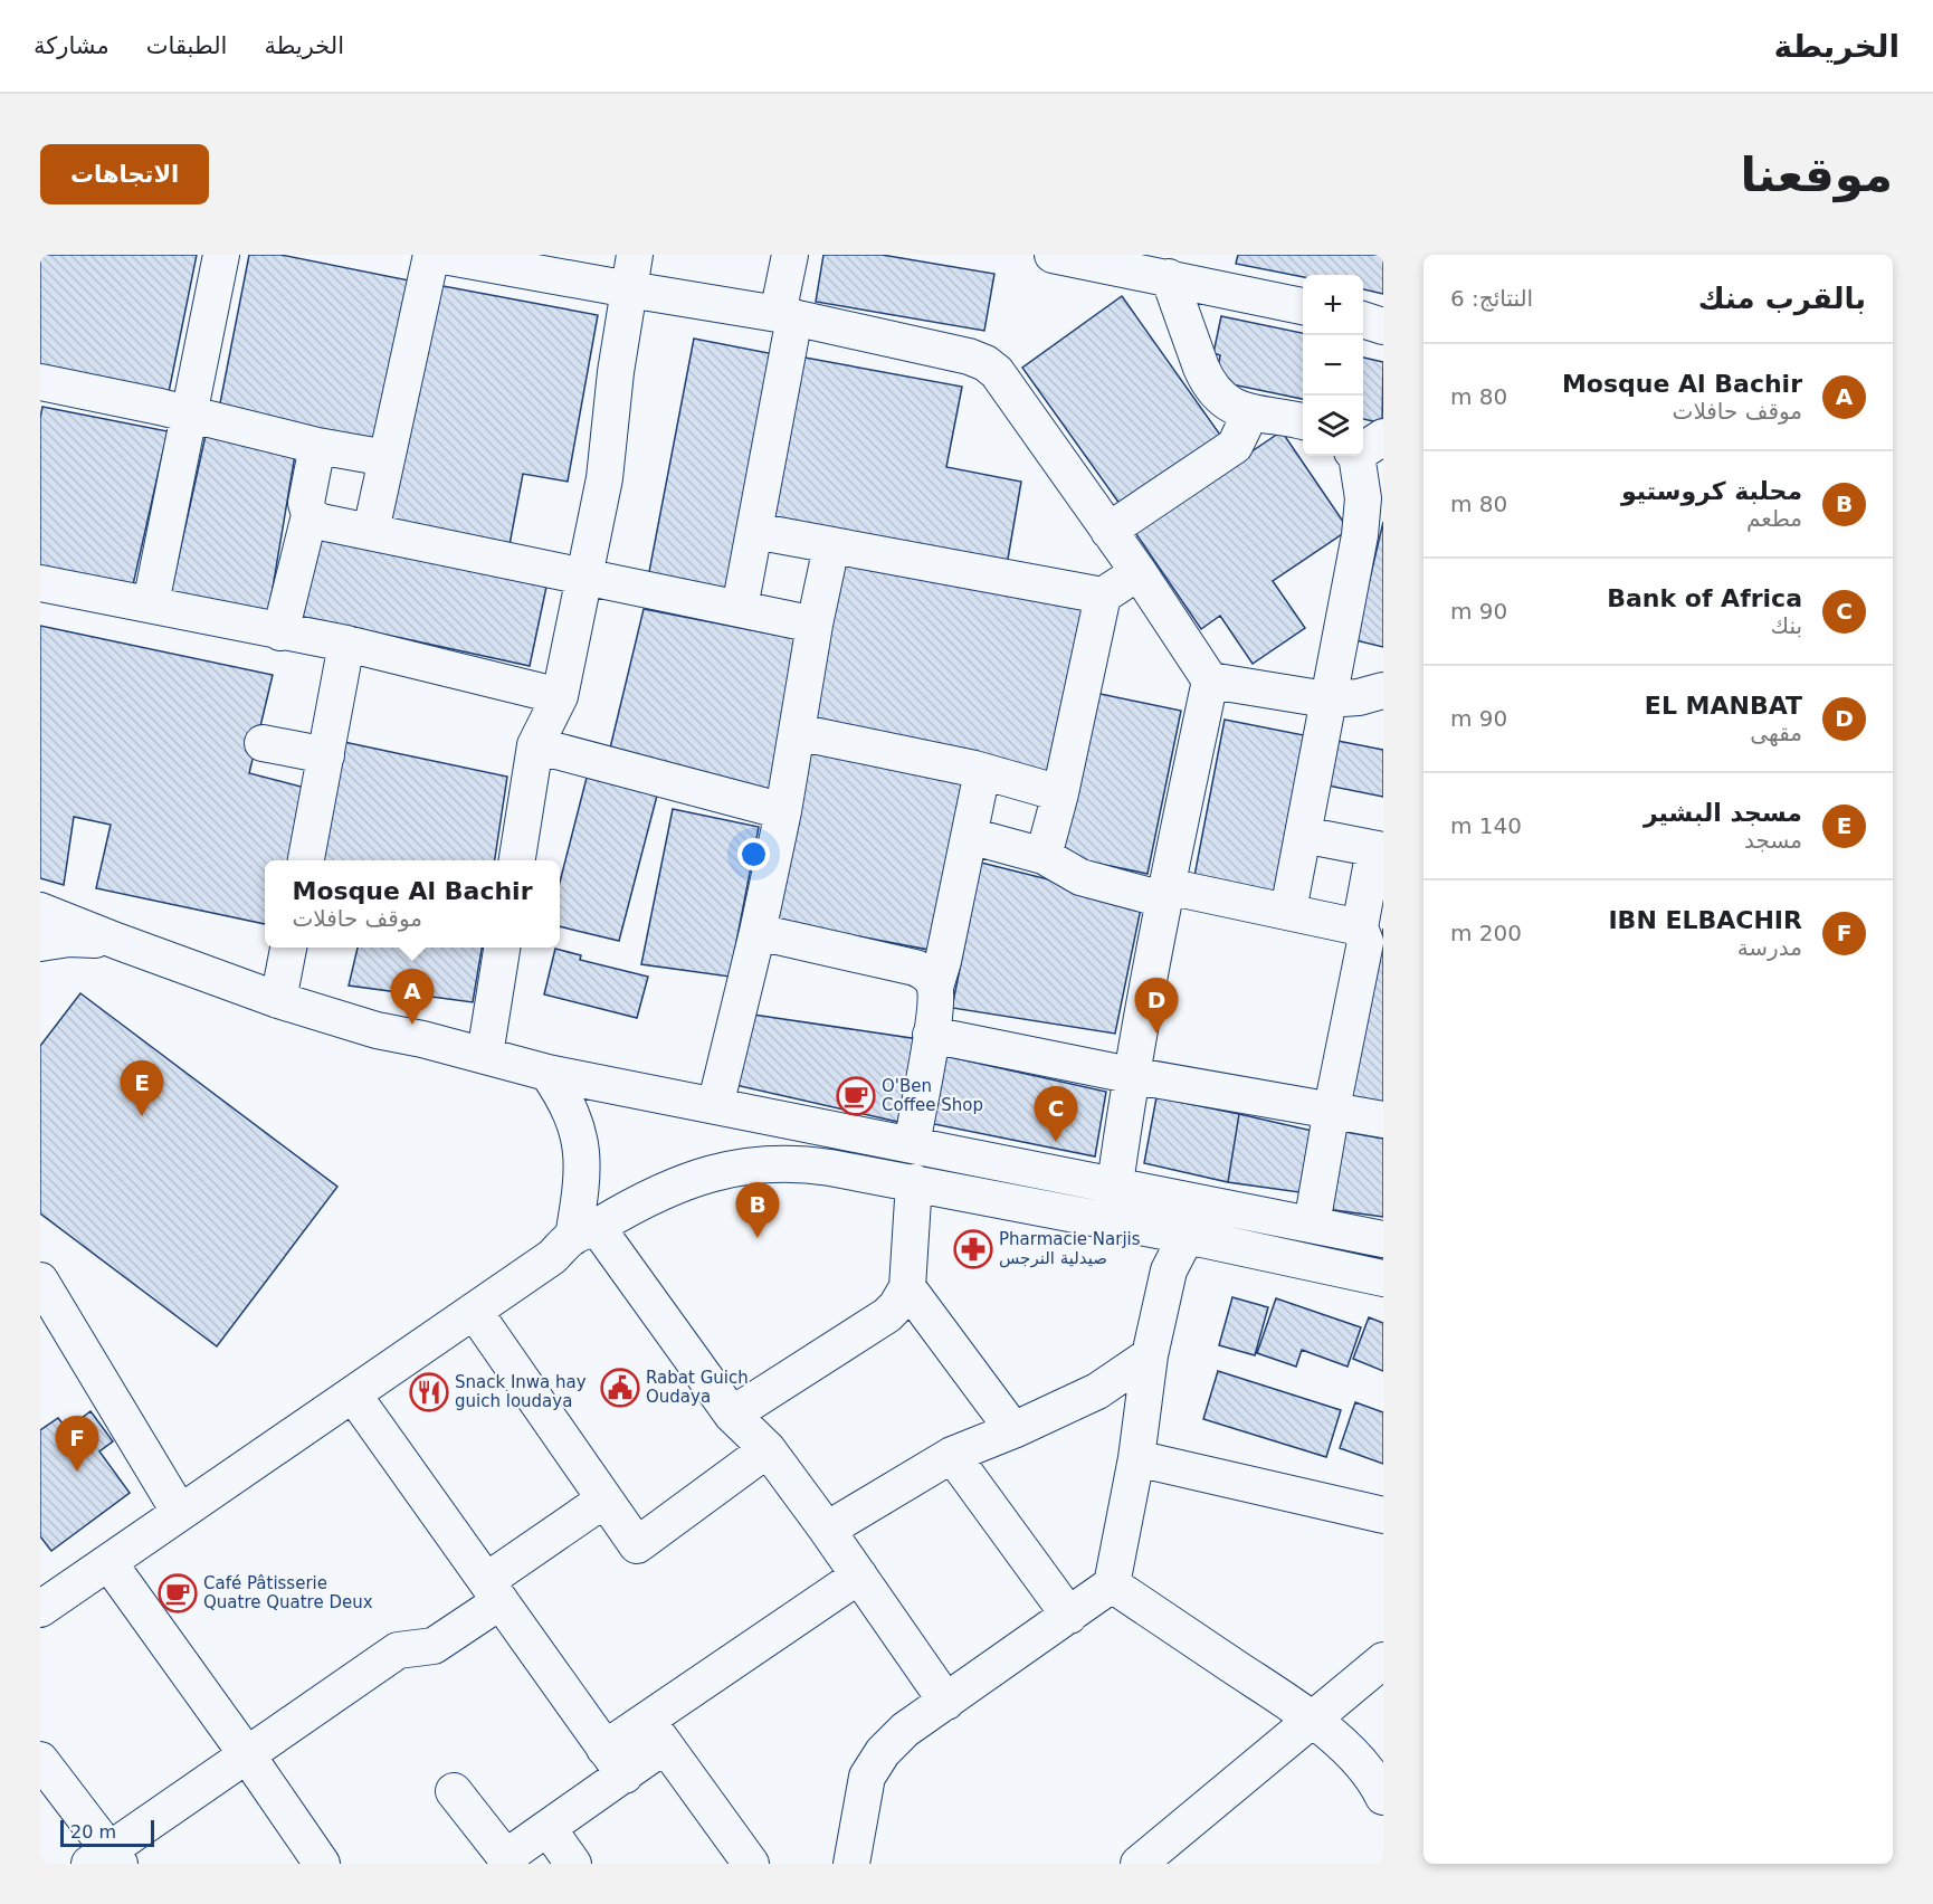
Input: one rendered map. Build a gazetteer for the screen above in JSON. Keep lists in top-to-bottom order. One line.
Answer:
{"places":{"cafe":["O'Ben Coffee Shop","Café Pâtisserie Quatre Quatre Deux"],"pharmacy":["Pharmacie Narjis صيدلية النرجس"],"public building":["Rabat Guich Oudaya"],"restaurant":["Snack Inwa hay guich loudaya"]},"scale_bar":"20 m","page":{"header":"الخريطة","nav":["الخريطة","الطبقات","مشاركة"],"buttons":"الاتجاهات","title":"موقعنا","heading":["بالقرب منك","النتائج: 6"],"map_buttons":["+","−"],"list":[{"mark":"A","name":"Mosque Al Bachir","note":"موقف حافلات","value":"80 m"},{"mark":"B","name":"محلبة كروستيو","note":"مطعم","value":"80 m"},{"mark":"C","name":"Bank of Africa","note":"بنك","value":"90 m"},{"mark":"D","name":"EL MANBAT","note":"مقهى","value":"90 m"},{"mark":"E","name":"مسجد البشير","note":"مسجد","value":"140 m"},{"mark":"F","name":"IBN ELBACHIR","note":"مدرسة","value":"200 m"}],"popup":["Mosque Al Bachir","موقف حافلات"],"pins":["A","D","E","C","B","F"],"scale":"20 m"}}
